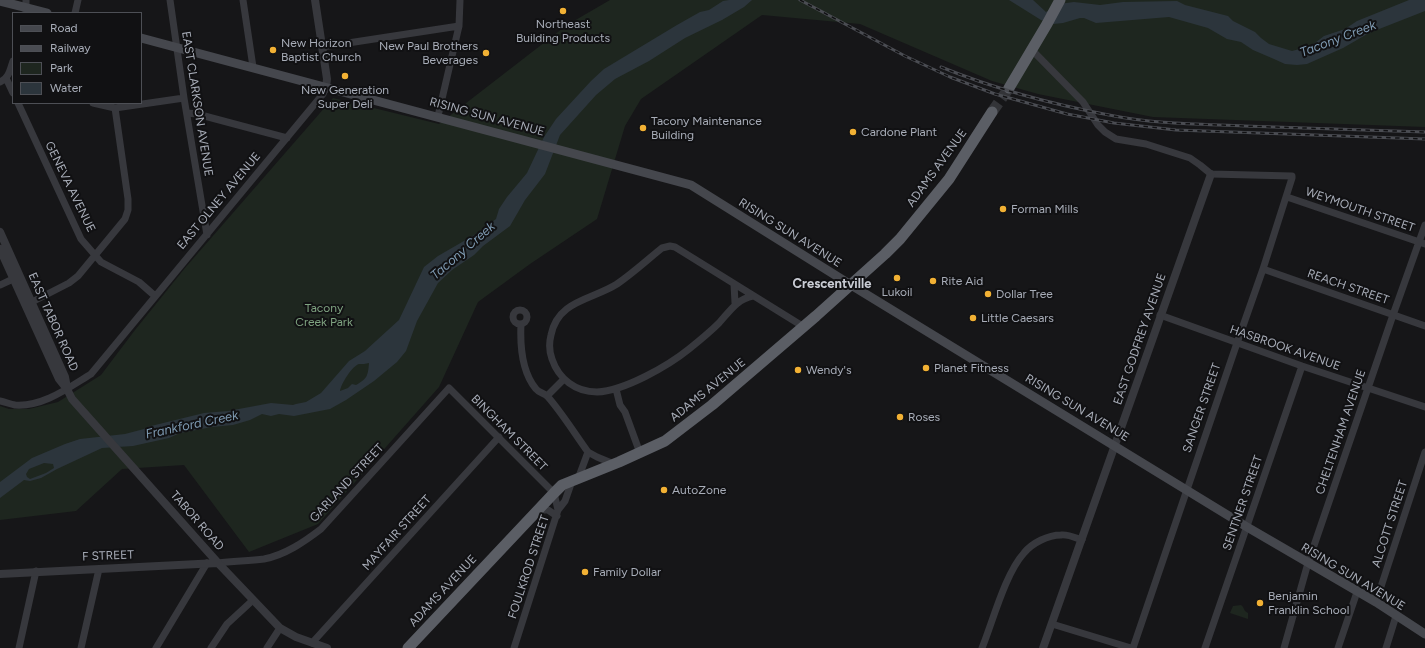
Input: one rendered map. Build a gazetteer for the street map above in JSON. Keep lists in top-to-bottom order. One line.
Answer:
{"streets":{"highway":["ADAMS AVENUE"],"main road":["RISING SUN AVENUE"],"street":["EAST CLARKSON AVENUE","GENEVA AVENUE","EAST OLNEY AVENUE","WEYMOUTH STREET","REACH STREET","EAST TABOR ROAD","EAST GODFREY AVENUE","HASBROOK AVENUE","SANGER STREET","CHELTENHAM AVENUE","BINGHAM STREET","GARLAND STREET","SENTNER STREET","TABOR ROAD","ALCOTT STREET","MAYFAIR STREET","F STREET","FOULKROD STREET"]},"crossings":[["EAST CLARKSON AVENUE","RISING SUN AVENUE"],["EAST CLARKSON AVENUE","EAST OLNEY AVENUE"],["RISING SUN AVENUE","ADAMS AVENUE"],["RISING SUN AVENUE","EAST OLNEY AVENUE"],["RISING SUN AVENUE","EAST GODFREY AVENUE"],["RISING SUN AVENUE","SANGER STREET"],["RISING SUN AVENUE","CHELTENHAM AVENUE"],["RISING SUN AVENUE","SENTNER STREET"],["RISING SUN AVENUE","ALCOTT STREET"],["ADAMS AVENUE","BINGHAM STREET"],["ADAMS AVENUE","FOULKROD STREET"],["GENEVA AVENUE","EAST OLNEY AVENUE"],["EAST OLNEY AVENUE","EAST TABOR ROAD"],["EAST OLNEY AVENUE","TABOR ROAD"],["WEYMOUTH STREET","SANGER STREET"],["WEYMOUTH STREET","CHELTENHAM AVENUE"],["REACH STREET","SANGER STREET"],["REACH STREET","CHELTENHAM AVENUE"],["EAST TABOR ROAD","TABOR ROAD"],["EAST GODFREY AVENUE","HASBROOK AVENUE"],["EAST GODFREY AVENUE","SANGER STREET"],["HASBROOK AVENUE","SANGER STREET"],["HASBROOK AVENUE","CHELTENHAM AVENUE"],["HASBROOK AVENUE","SENTNER STREET"],["BINGHAM STREET","GARLAND STREET"],["BINGHAM STREET","MAYFAIR STREET"],["BINGHAM STREET","FOULKROD STREET"],["GARLAND STREET","TABOR ROAD"],["GARLAND STREET","F STREET"],["TABOR ROAD","MAYFAIR STREET"],["TABOR ROAD","F STREET"]],"districts":["Crescentville"],"water":["Tacony Creek","Frankford Creek"],"parks":["Tacony Creek Park"],"places":["Northeast Building Products","New Horizon Baptist Church","New Paul Brothers Beverages","New Generation Super Deli","Tacony Maintenance Building","Cardone Plant","Forman Mills","Lukoil","Rite Aid","Dollar Tree","Little Caesars","Planet Fitness","Wendy's","Roses","AutoZone","Family Dollar","Benjamin Franklin School"],"legend":["Road","Railway","Park","Water"]}
